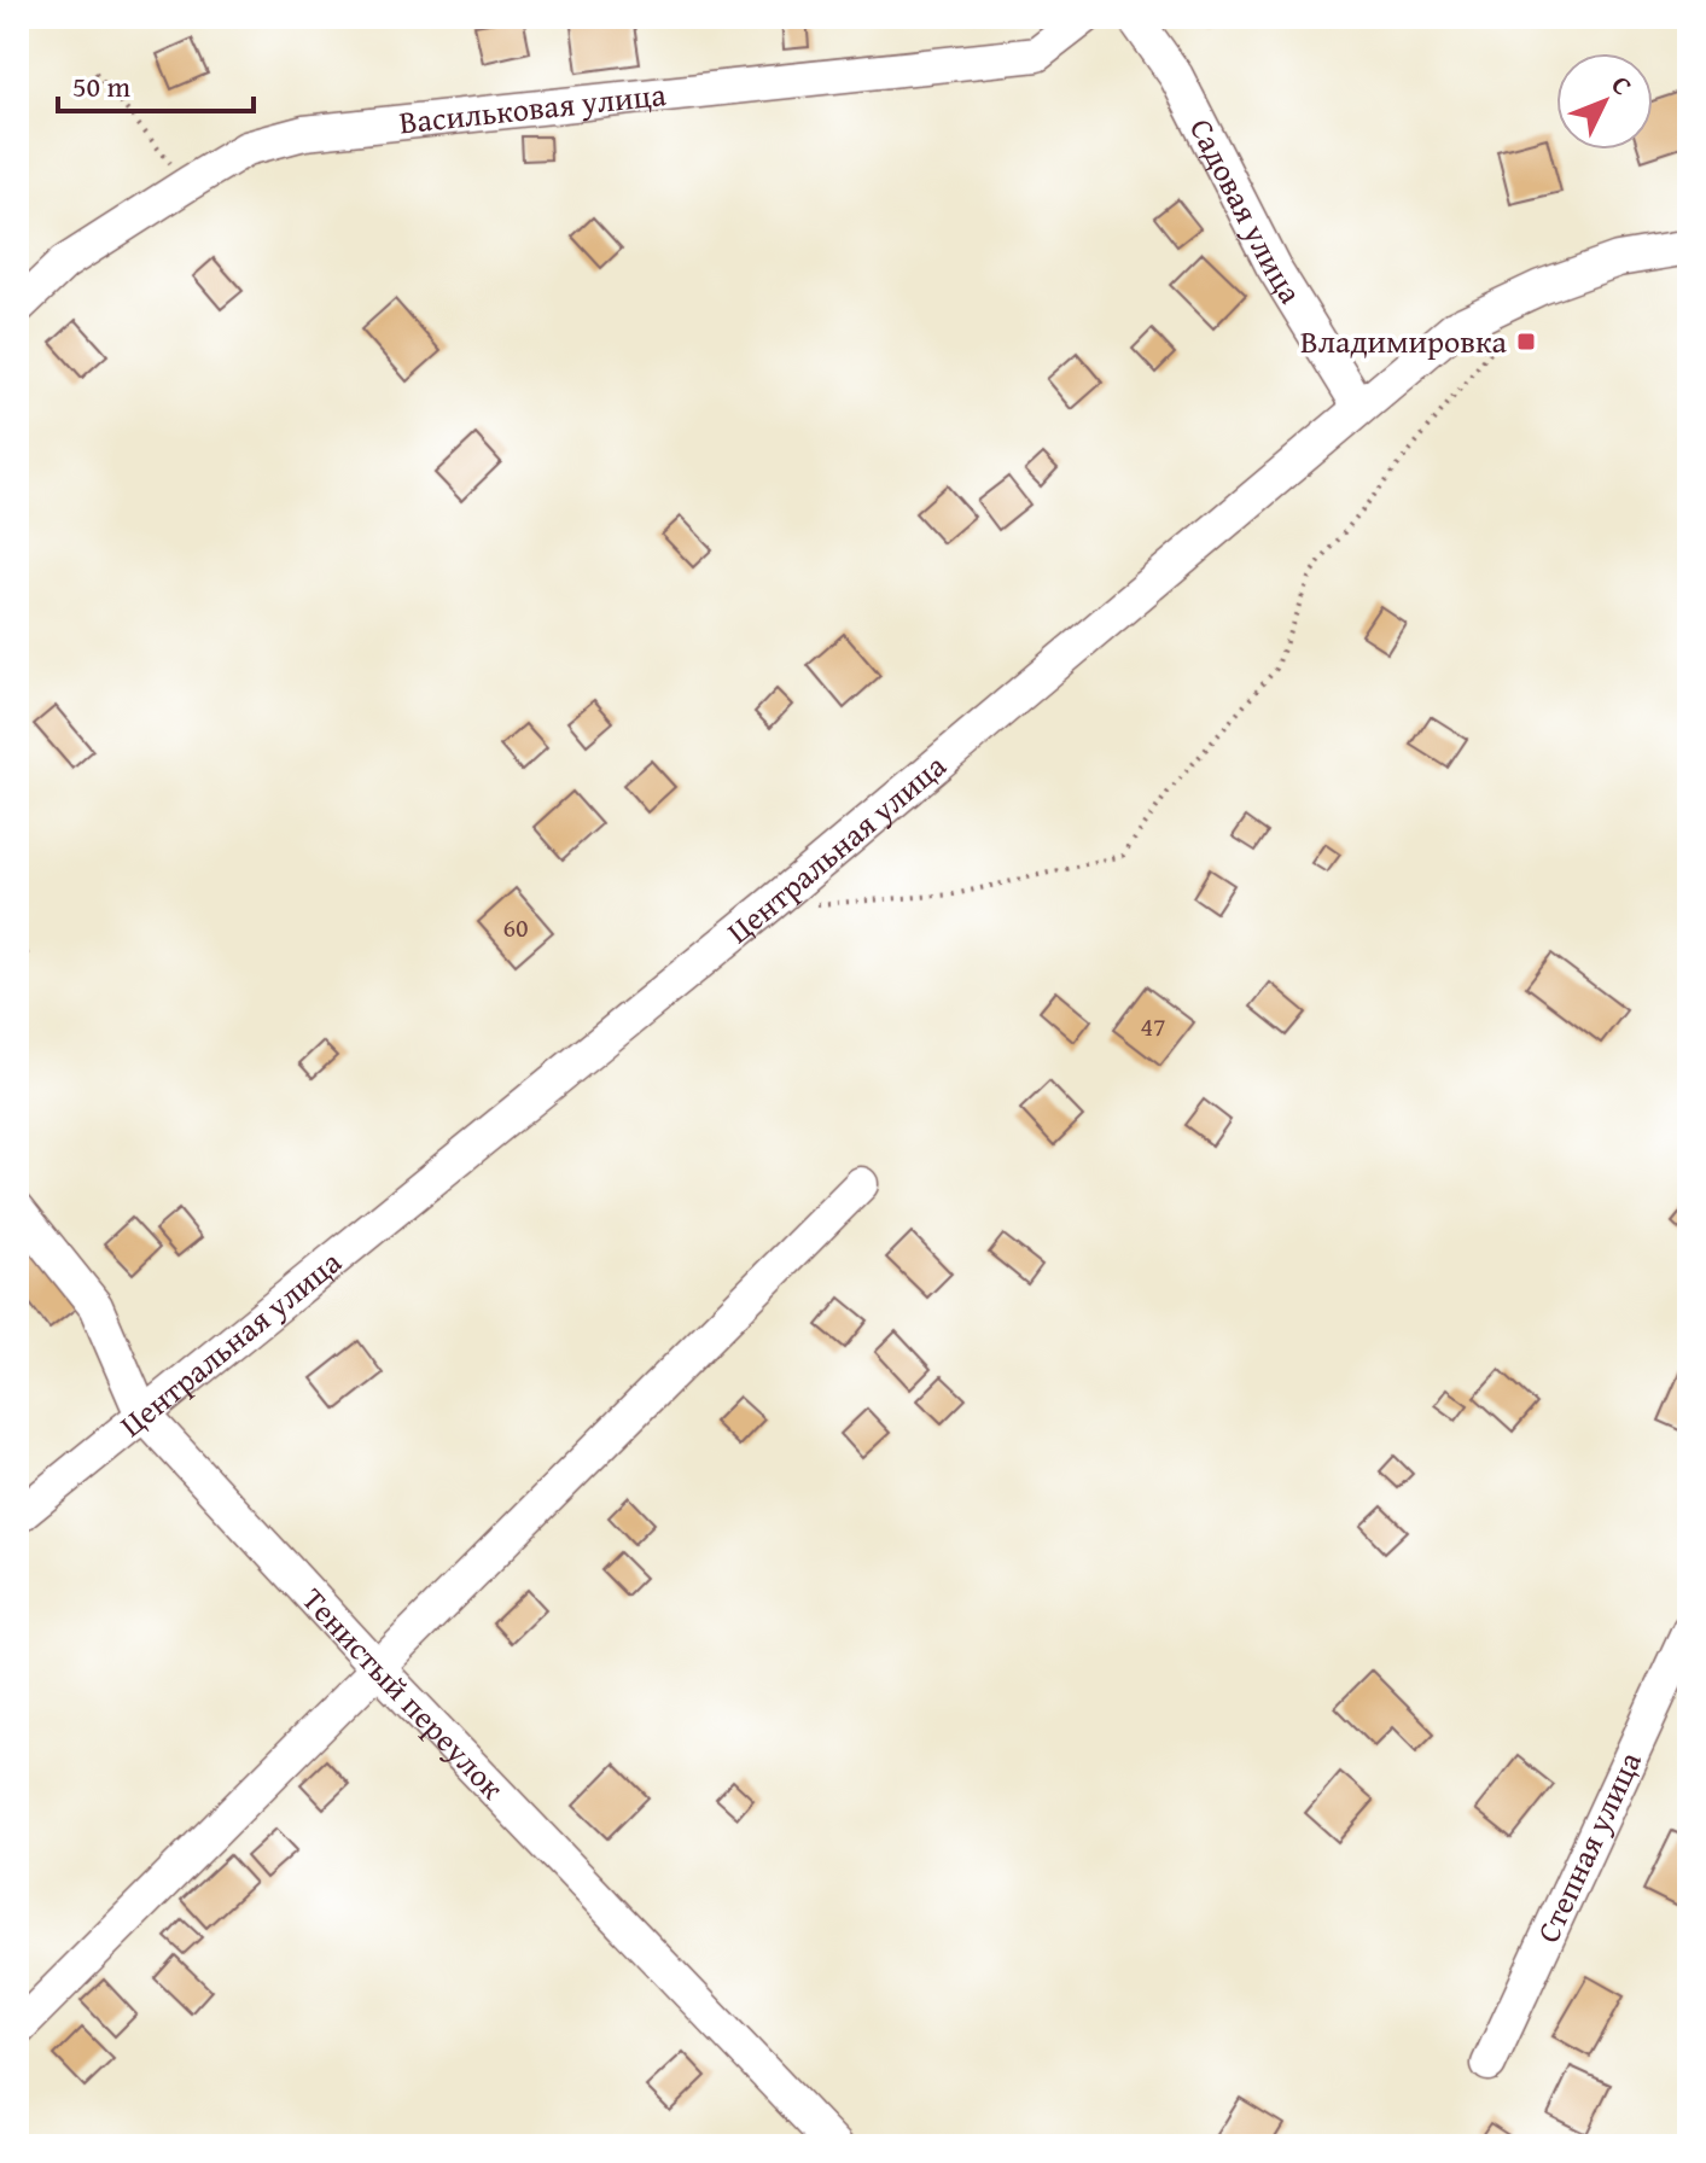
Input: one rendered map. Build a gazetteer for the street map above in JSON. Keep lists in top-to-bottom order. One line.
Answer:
{"streets":{"street":["Васильковая улица","Садовая улица","Центральная улица","Тенистый переулок","Степная улица"]},"crossings":[["Садовая улица","Центральная улица"],["Центральная улица","Тенистый переулок"]],"places":{"transit":["Владимировка"]},"house_numbers":["60","47"],"scale_bar":"50 m","north":"top right"}
